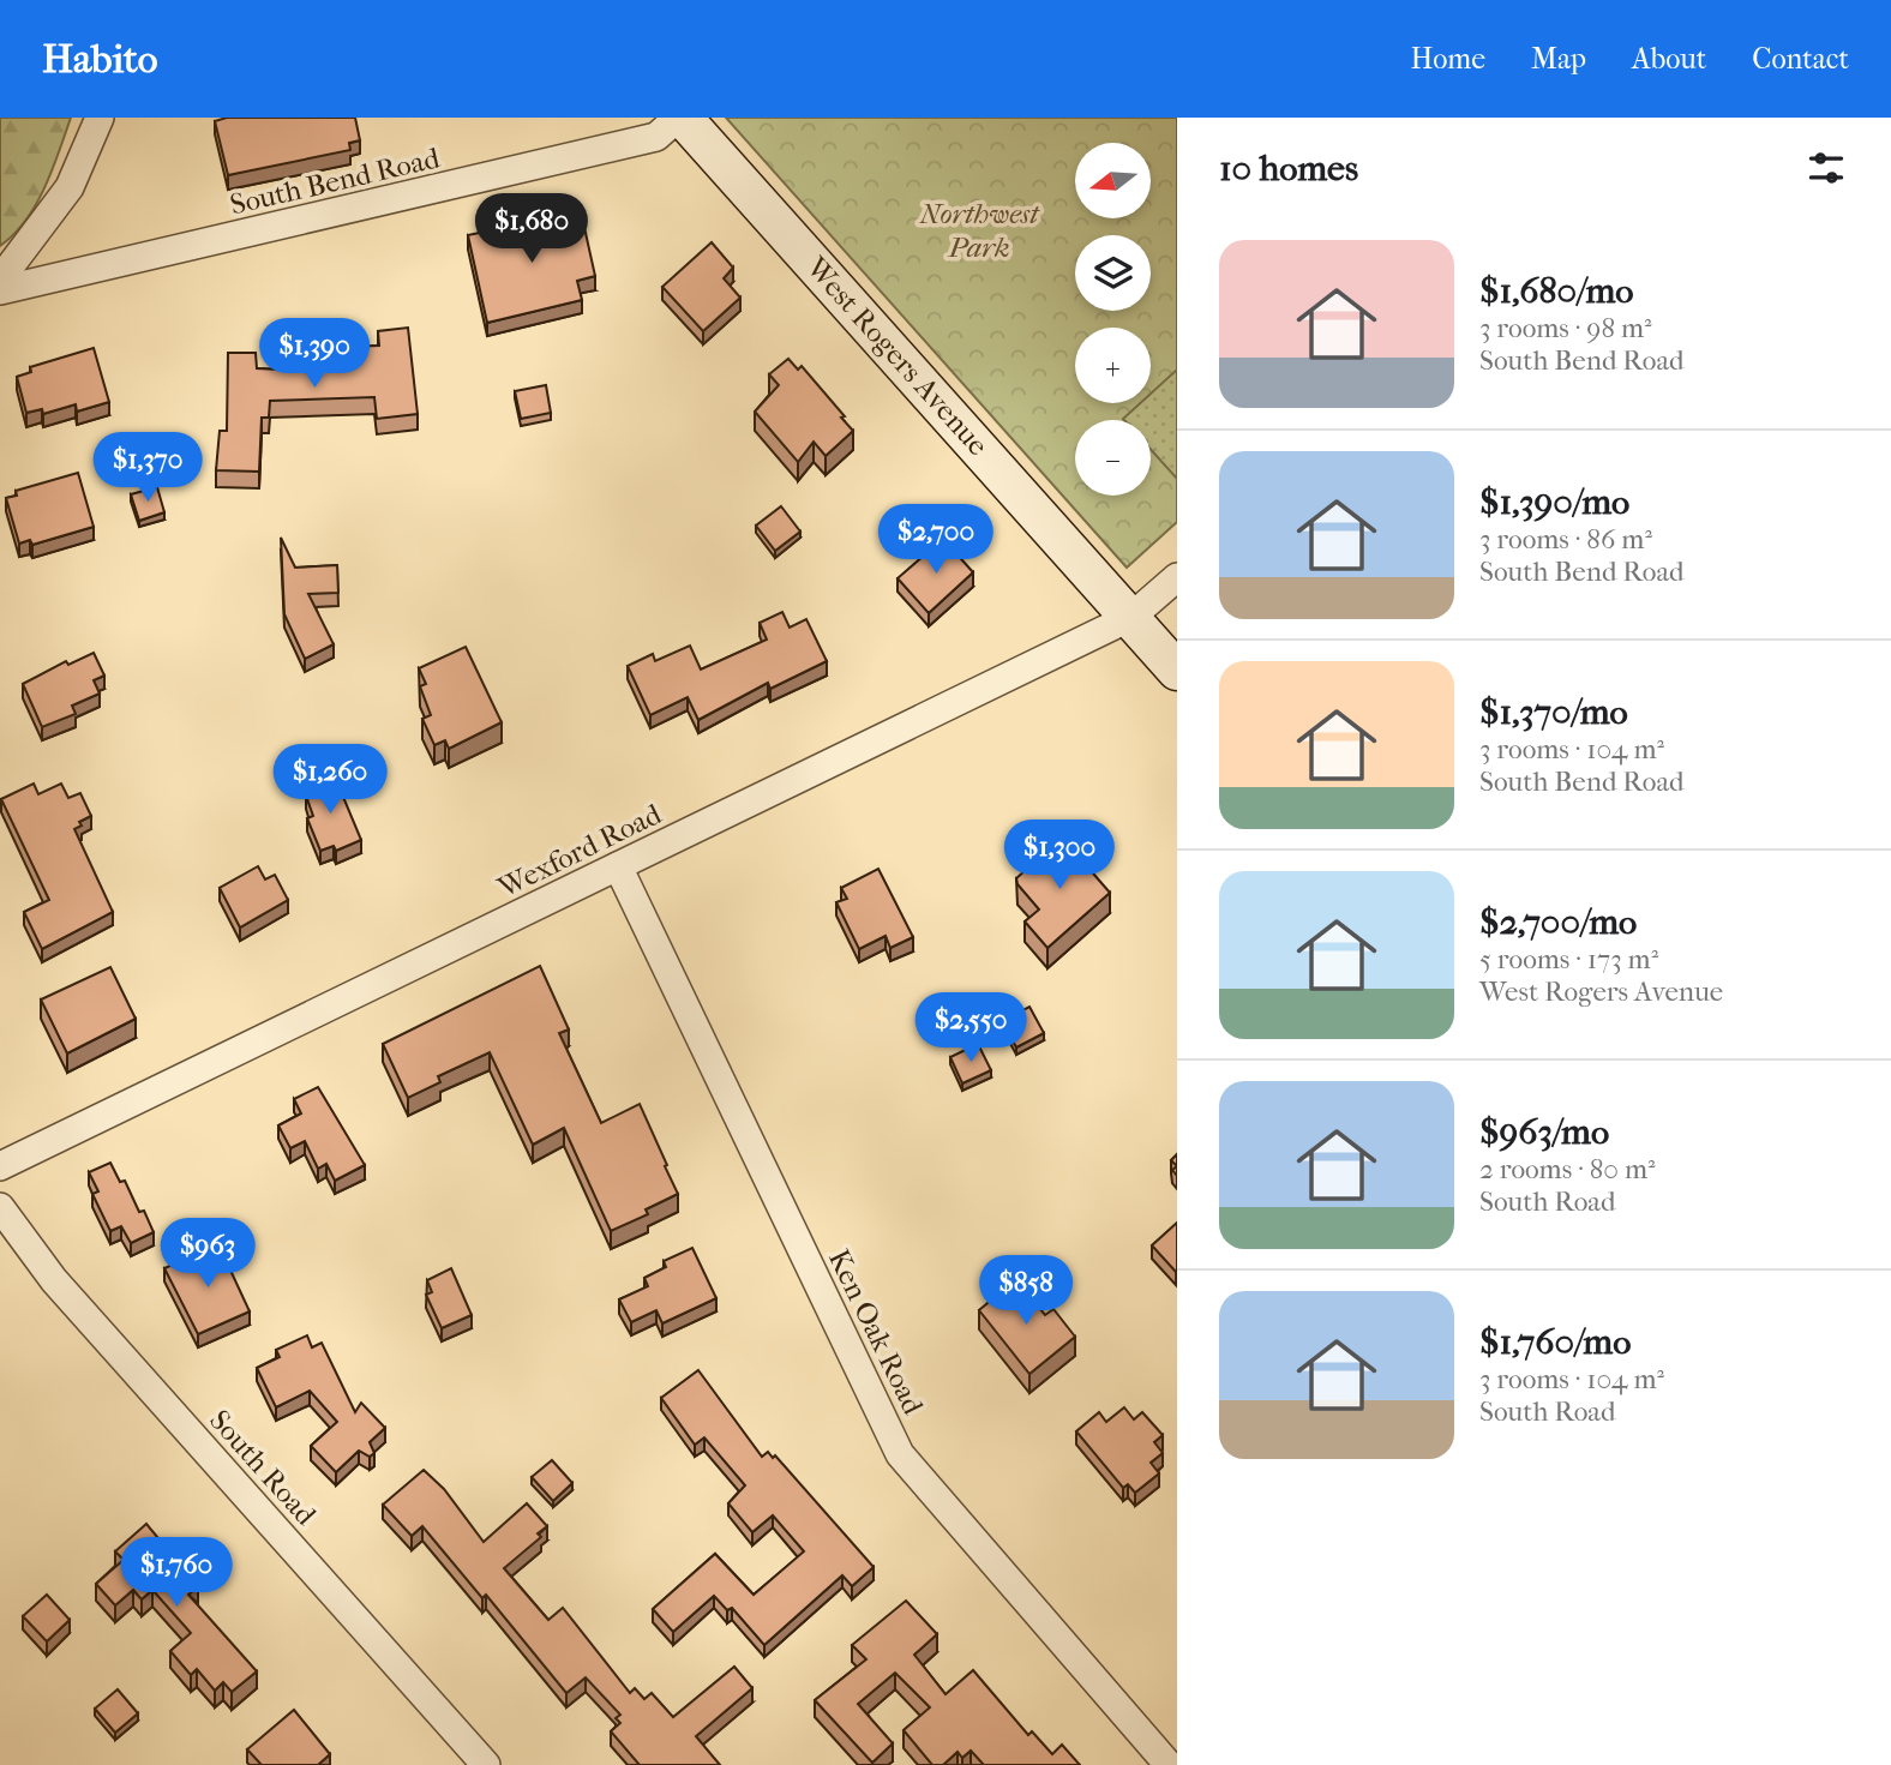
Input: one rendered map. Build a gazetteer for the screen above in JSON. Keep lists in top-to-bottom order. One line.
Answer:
{"streets":{"street":["South Bend Road","West Rogers Avenue","Wexford Road","Ken Oak Road","South Road"]},"crossings":[["South Bend Road","West Rogers Avenue"],["West Rogers Avenue","Wexford Road"],["Wexford Road","Ken Oak Road"]],"parks":["Northwest Park"],"north":"left","page":{"header":"Habito","nav":["Home","Map","About","Contact"],"heading":"10 homes","map_buttons":["+","−"],"price":["$1,680","$1,390","$1,370","$2,700","$1,260","$1,300","$2,550","$963","$858","$1,760"],"list":[{"name":"$1,680/mo","note":"3 rooms · 98 m² · South Bend Road"},{"name":"$1,390/mo","note":"3 rooms · 86 m² · South Bend Road"},{"name":"$1,370/mo","note":"3 rooms · 104 m² · South Bend Road"},{"name":"$2,700/mo","note":"5 rooms · 173 m² · West Rogers Avenue"},{"name":"$963/mo","note":"2 rooms · 80 m² · South Road"},{"name":"$1,760/mo","note":"3 rooms · 104 m² · South Road"}]}}
